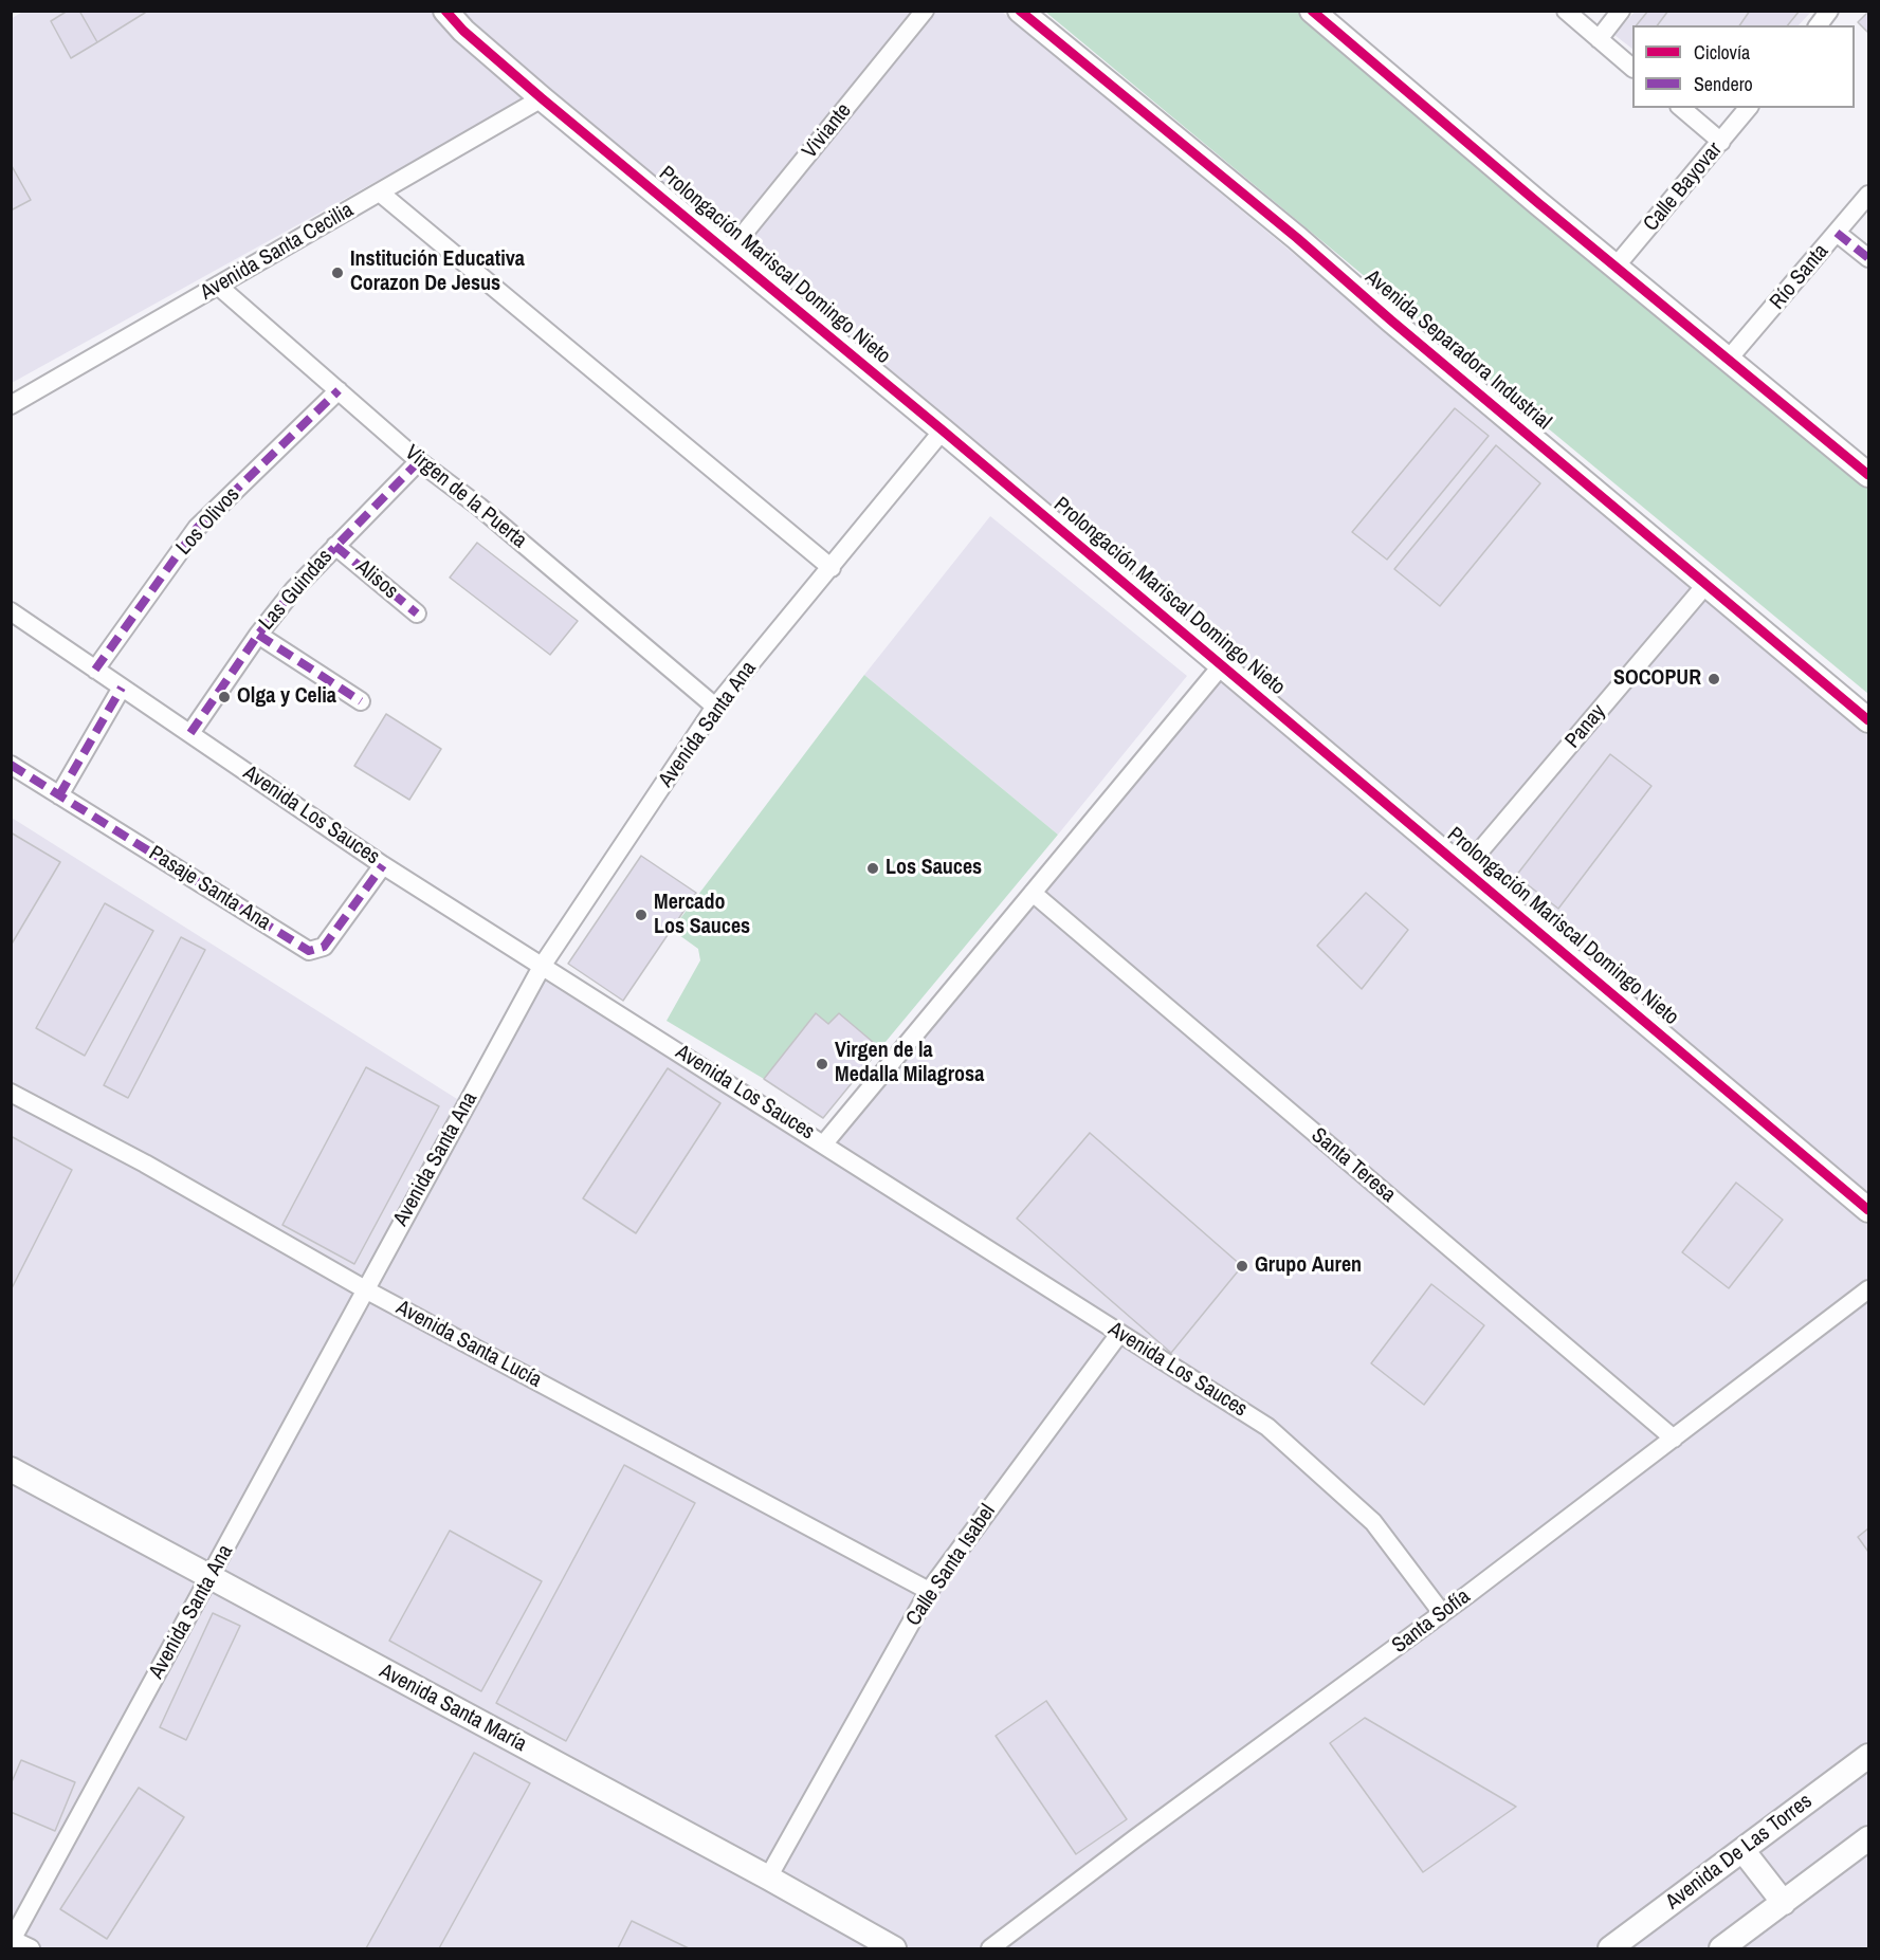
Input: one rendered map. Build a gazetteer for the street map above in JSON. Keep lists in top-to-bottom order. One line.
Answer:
{"streets":{"street":["Viviante","Calle Bayovar","Avenida Santa Cecilia","Prolongación Mariscal Domingo Nieto","Río Santa","Avenida Separadora Industrial","Virgen de la Puerta","Los Olivos","Alisos","Las Guindas","Avenida Santa Ana","Panay","Avenida Los Sauces","Pasaje Santa Ana","Santa Teresa","Avenida Santa Lucía","Calle Santa Isabel","Santa Sofía","Avenida Santa María","Avenida De Las Torres"]},"crossings":[["Viviante","Prolongación Mariscal Domingo Nieto"],["Avenida Santa Cecilia","Prolongación Mariscal Domingo Nieto"],["Avenida Santa Cecilia","Virgen de la Puerta"],["Prolongación Mariscal Domingo Nieto","Avenida Santa Ana"],["Prolongación Mariscal Domingo Nieto","Panay"],["Avenida Separadora Industrial","Panay"],["Virgen de la Puerta","Los Olivos"],["Virgen de la Puerta","Las Guindas"],["Virgen de la Puerta","Avenida Santa Ana"],["Los Olivos","Avenida Los Sauces"],["Alisos","Las Guindas"],["Las Guindas","Avenida Los Sauces"],["Avenida Santa Ana","Avenida Los Sauces"],["Avenida Santa Ana","Avenida Santa Lucía"],["Avenida Santa Ana","Avenida Santa María"],["Avenida Los Sauces","Pasaje Santa Ana"],["Avenida Los Sauces","Calle Santa Isabel"],["Avenida Los Sauces","Santa Sofía"],["Santa Teresa","Santa Sofía"],["Avenida Santa Lucía","Calle Santa Isabel"],["Calle Santa Isabel","Avenida Santa María"]],"places":["Institución Educativa Corazon De Jesus","SOCOPUR","Olga y Celia","Los Sauces","Mercado Los Sauces","Virgen de la Medalla Milagrosa","Grupo Auren"],"legend":["Ciclovía","Sendero"]}
